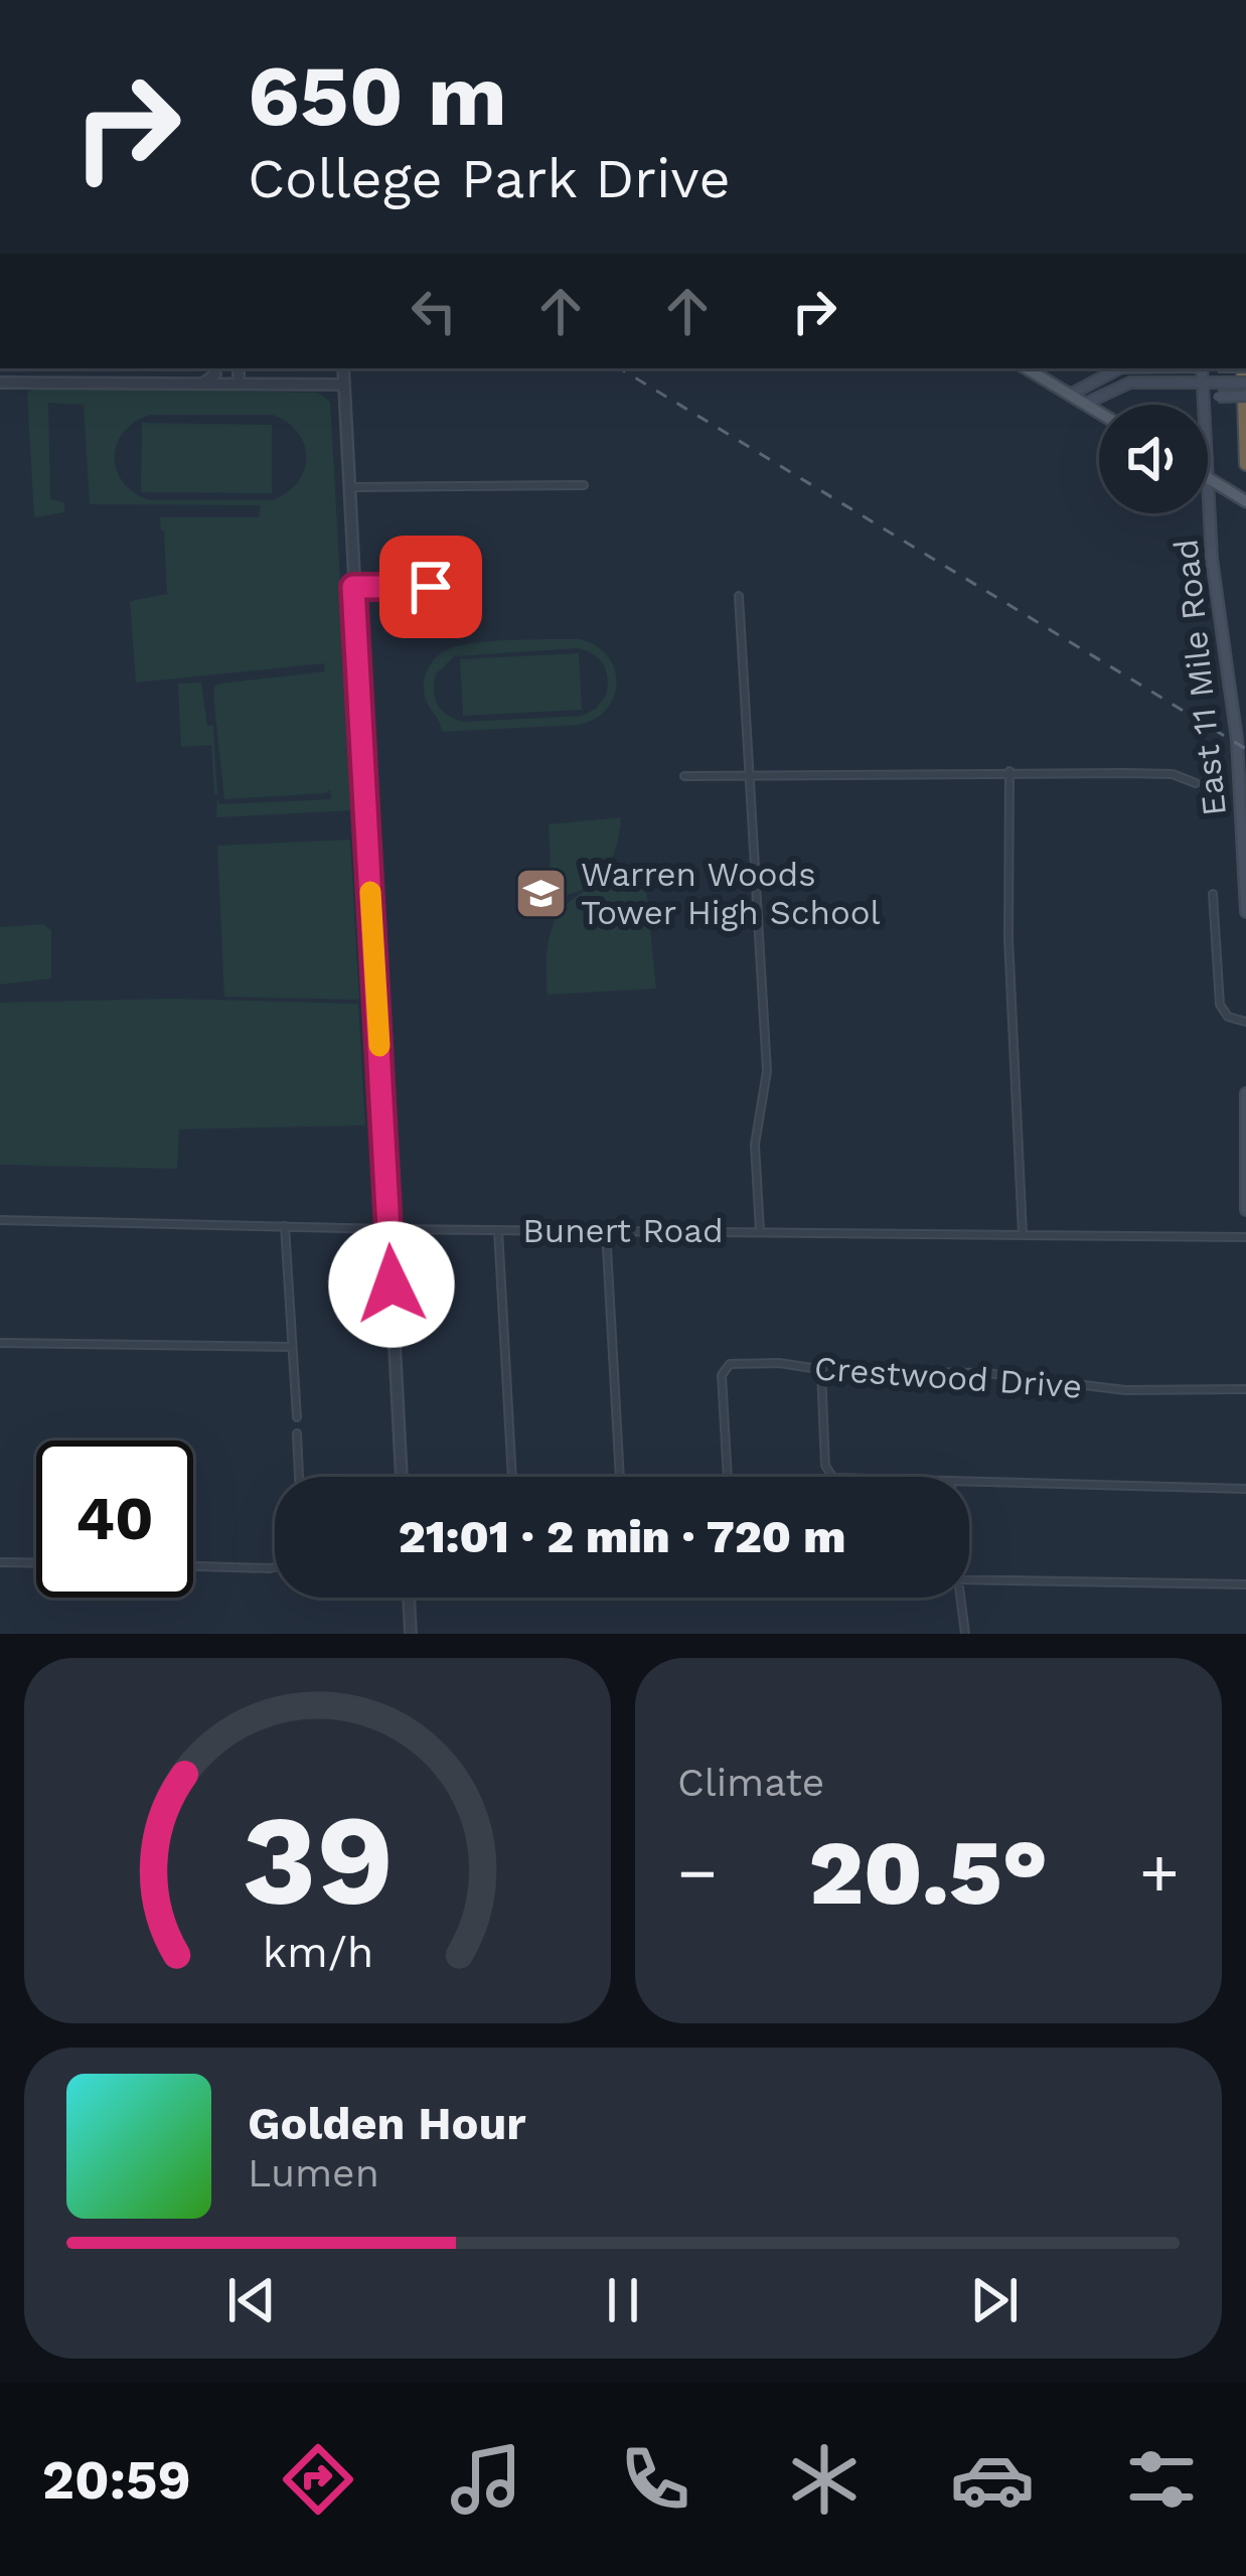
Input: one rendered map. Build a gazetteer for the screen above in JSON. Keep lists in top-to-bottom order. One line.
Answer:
{"streets":{"main road":["East 11 Mile Road"],"street":["Bunert Road","Crestwood Drive"]},"places":{"school or university":["Warren Woods Tower High School"]},"page":{"turn":["650 m","College Park Drive"],"limit":"40","trip":"21:01 · 2 min · 720 m","tile":"Climate","heat":["−","20.5°","+"],"song":["Golden Hour","Lumen"],"tabs":"20:59","gauge":["39","km/h"]}}
